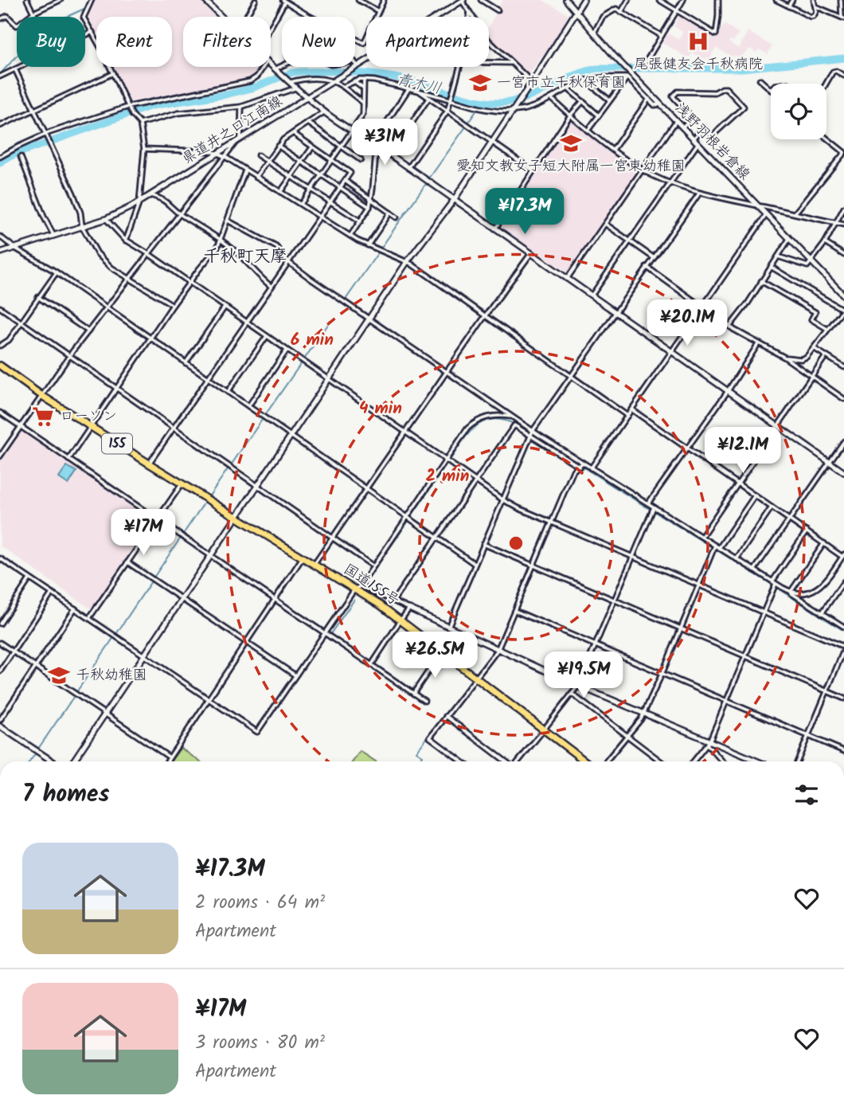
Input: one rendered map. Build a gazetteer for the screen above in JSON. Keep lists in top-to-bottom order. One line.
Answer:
{"streets":{"highway":["155","国道155号"],"street":["県道井之口江南線","浅野羽根岩倉線"]},"districts":["千秋町天摩"],"water":["青木川"],"places":{"hospital":["尾張健友会千秋病院"],"school or university":["一宮市立千秋保育園","愛知文教女子短大附属一宮東幼稚園","千秋幼稚園"],"supermarket":["ローソン"]},"page":{"chip":["Buy","Rent","Filters","New","Apartment"],"price":["¥31M","¥17.3M","¥20.1M","¥12.1M","¥17M","¥26.5M","¥19.5M"],"heading":"7 homes","list":[{"name":"¥17.3M","note":"2 rooms · 64 m² · Apartment"},{"name":"¥17M","note":"3 rooms · 80 m² · Apartment"}]},"rings":["6 min","4 min","2 min"]}
